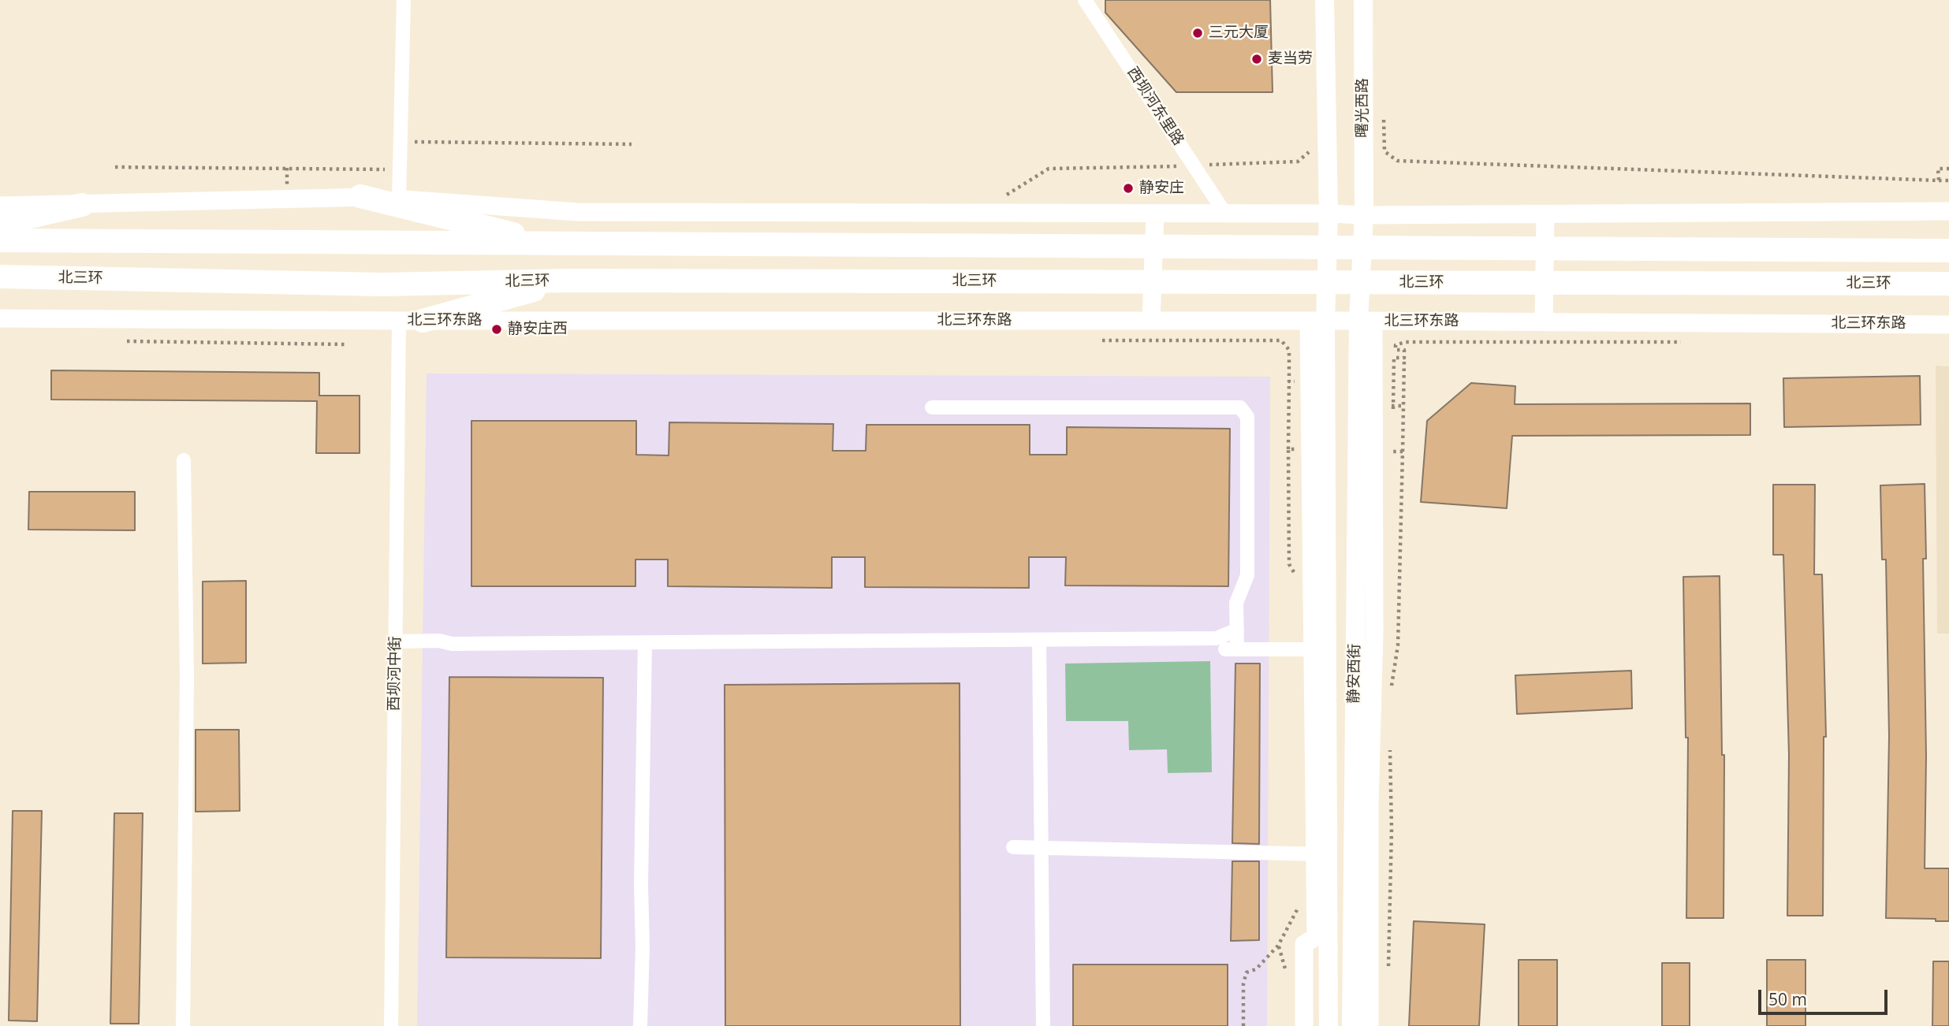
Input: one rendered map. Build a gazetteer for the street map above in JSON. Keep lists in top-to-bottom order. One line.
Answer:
{"streets":{"highway":["北三环"],"main road":["曙光西路","静安西街"],"street":["西坝河东里路","北三环东路","西坝河中街"]},"crossings":[["曙光西路","北三环东路"],["曙光西路","静安西街"],["北三环东路","西坝河中街"],["北三环东路","静安西街"]],"places":["三元大厦","麦当劳","静安庄","静安庄西"],"scale_bar":"50 m"}
